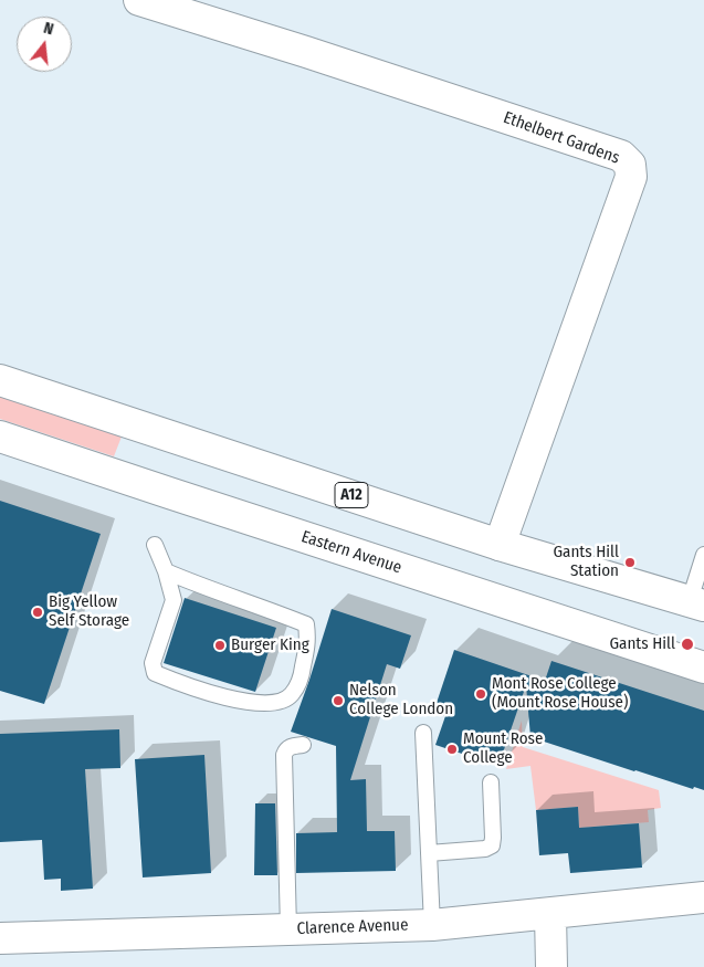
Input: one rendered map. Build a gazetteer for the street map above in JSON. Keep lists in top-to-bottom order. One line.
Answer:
{"streets":{"main road":["Ethelbert Gardens","A12","Eastern Avenue","Clarence Avenue"]},"crossings":[["Ethelbert Gardens","A12"]],"places":["Gants Hill Station","Big Yellow Self Storage","Gants Hill","Burger King","Mont Rose College (Mount Rose House)","Nelson College London","Mount Rose College"],"north":"top"}
